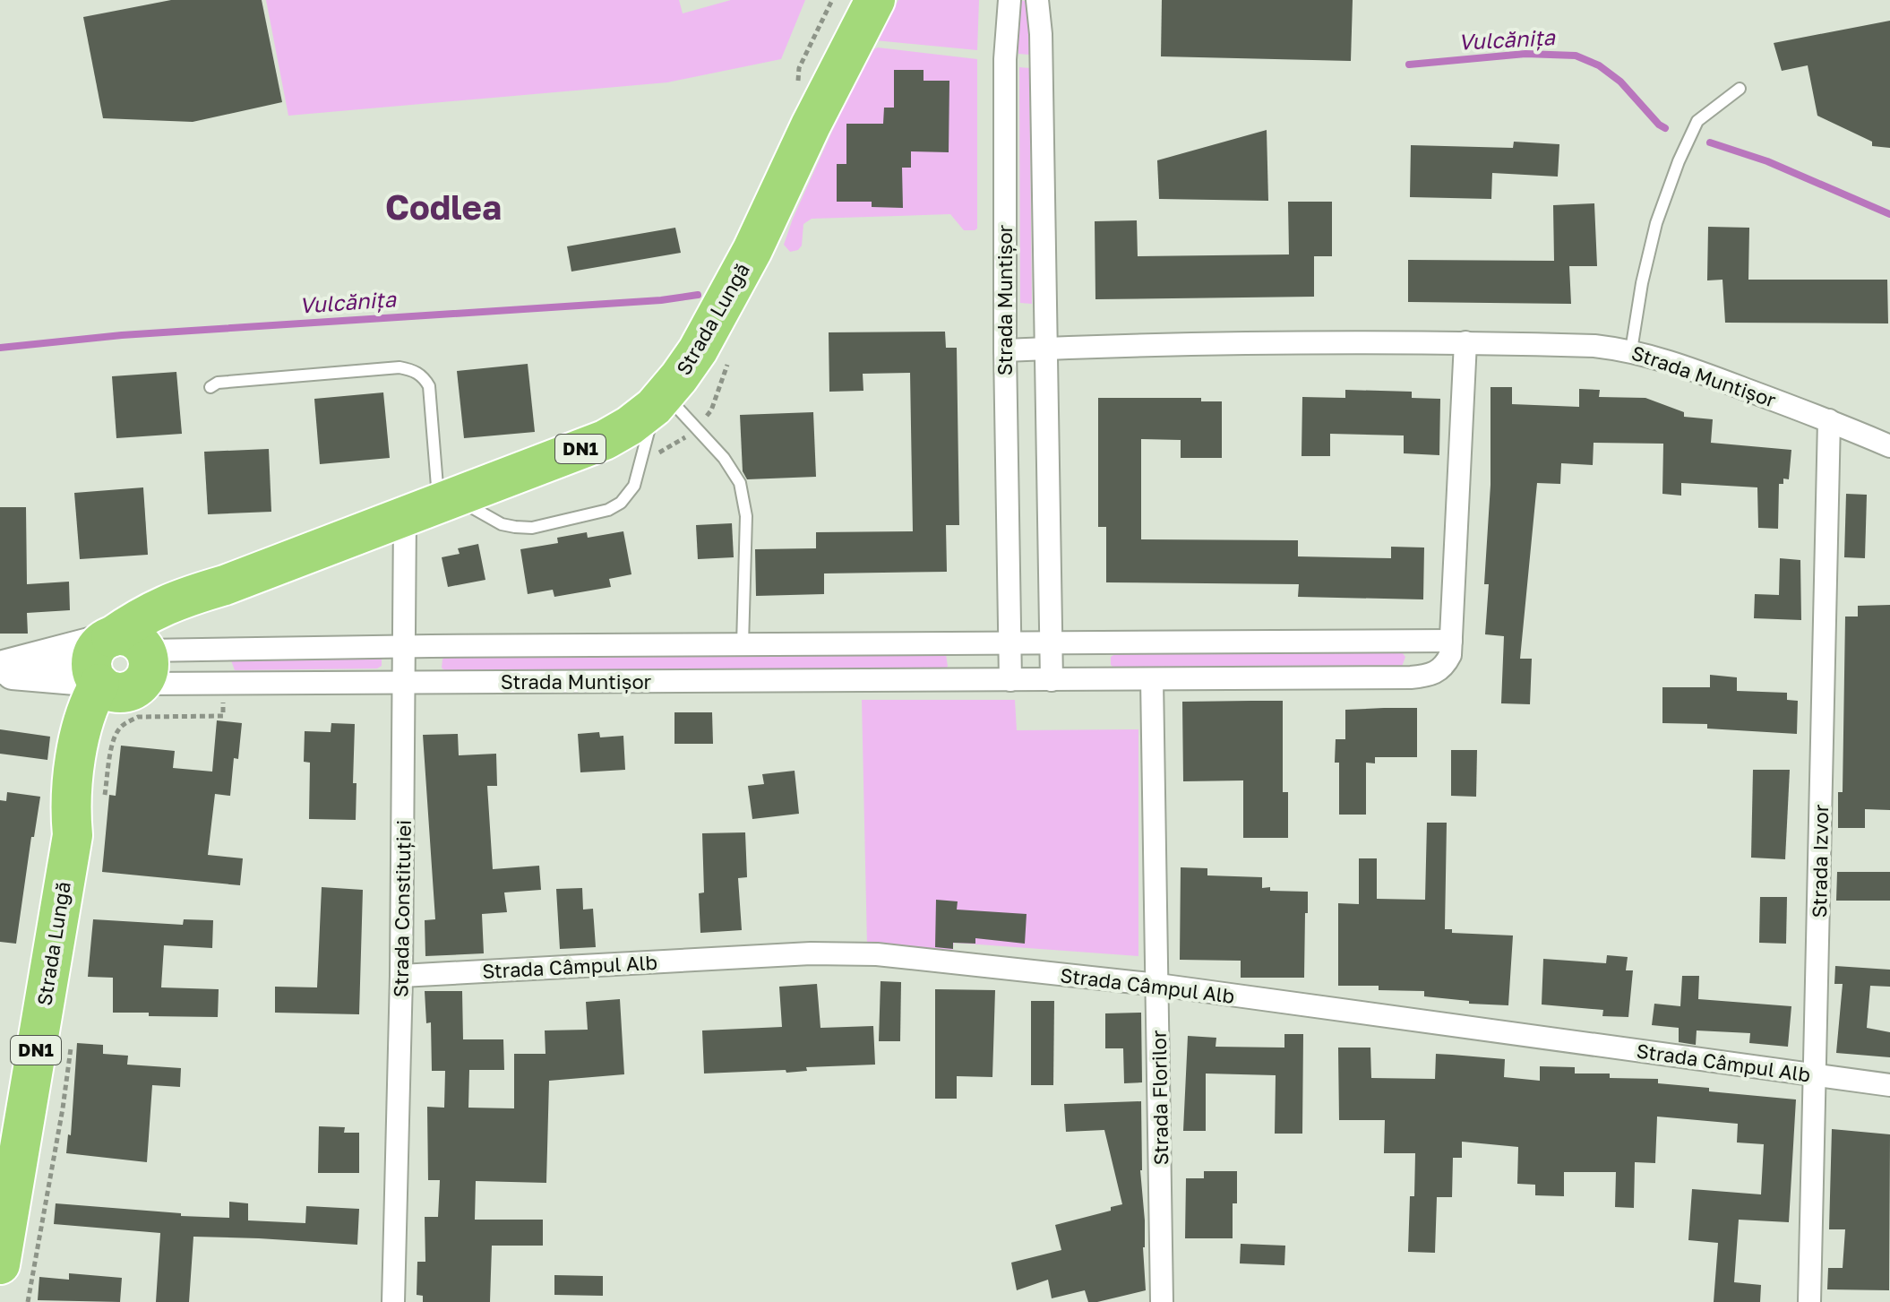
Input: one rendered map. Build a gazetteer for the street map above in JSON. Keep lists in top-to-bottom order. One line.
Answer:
{"streets":{"highway":["Strada Lungă","DN1"],"street":["Strada Muntișor","Strada Izvor","Strada Constituției","Strada Câmpul Alb","Strada Florilor"]},"crossings":[["Strada Muntișor","Strada Lungă"],["Strada Muntișor","Strada Izvor"],["Strada Muntișor","Strada Constituției"],["Strada Muntișor","Strada Florilor"],["Strada Lungă","Strada Constituției"],["Strada Izvor","Strada Câmpul Alb"],["Strada Constituției","Strada Câmpul Alb"],["Strada Câmpul Alb","Strada Florilor"]],"districts":["Codlea"],"water":["Vulcănița"]}
